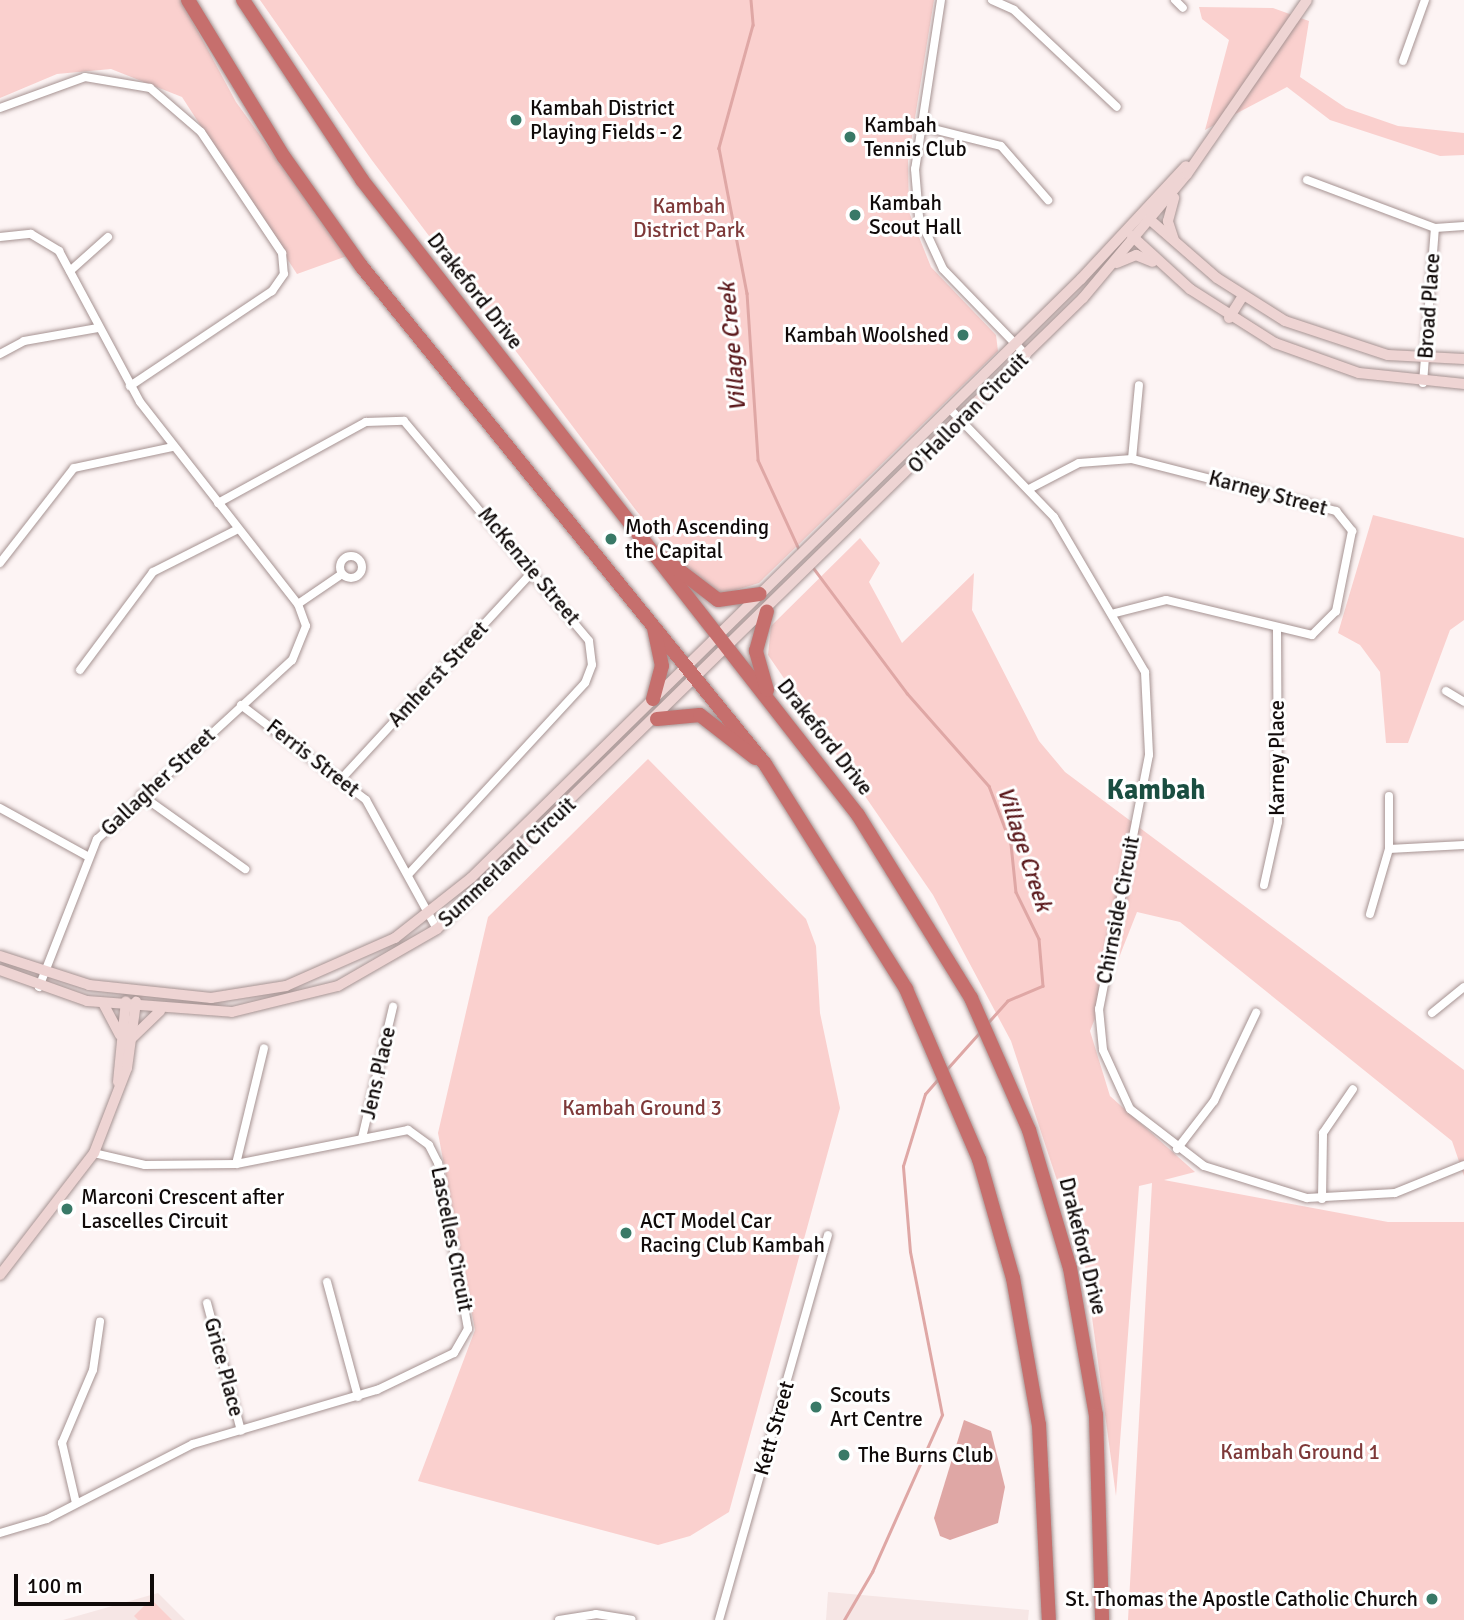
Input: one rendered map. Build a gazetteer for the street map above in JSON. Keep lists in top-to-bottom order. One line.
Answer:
{"streets":{"highway":["Drakeford Drive"],"street":["Broad Place","O'Halloran Circuit","Karney Street","McKenzie Street","Amherst Street","Ferris Street","Karney Place","Gallagher Street","Summerland Circuit","Chirnside Circuit","Jens Place","Lascelles Circuit","Grice Place","Kett Street"]},"crossings":[["Drakeford Drive","O'Halloran Circuit"],["Drakeford Drive","Summerland Circuit"],["O'Halloran Circuit","Summerland Circuit"],["O'Halloran Circuit","Chirnside Circuit"],["Karney Street","Karney Place"],["Karney Street","Chirnside Circuit"],["McKenzie Street","Amherst Street"],["McKenzie Street","Ferris Street"],["Amherst Street","Ferris Street"],["Ferris Street","Gallagher Street"],["Ferris Street","Summerland Circuit"],["Gallagher Street","Summerland Circuit"],["Jens Place","Lascelles Circuit"],["Lascelles Circuit","Grice Place"]],"districts":["Kambah"],"water":["Village Creek"],"parks":["Kambah District Park","Kambah Ground 3","Kambah Ground 1"],"places":["Kambah District Playing Fields - 2","Kambah Tennis Club","Kambah Scout Hall","Kambah Woolshed","Moth Ascending the Capital","Marconi Crescent after Lascelles Circuit","ACT Model Car Racing Club Kambah","Scouts Art Centre","The Burns Club","St. Thomas the Apostle Catholic Church"],"scale_bar":"100 m"}
